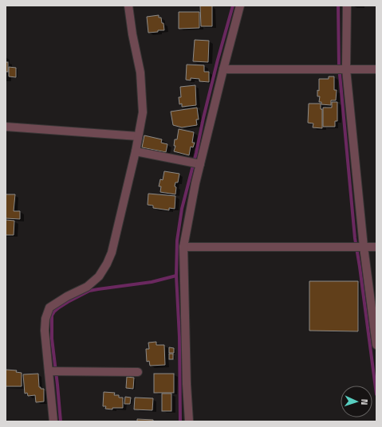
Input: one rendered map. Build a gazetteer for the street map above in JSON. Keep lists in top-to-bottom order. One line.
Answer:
{"north":"right"}
